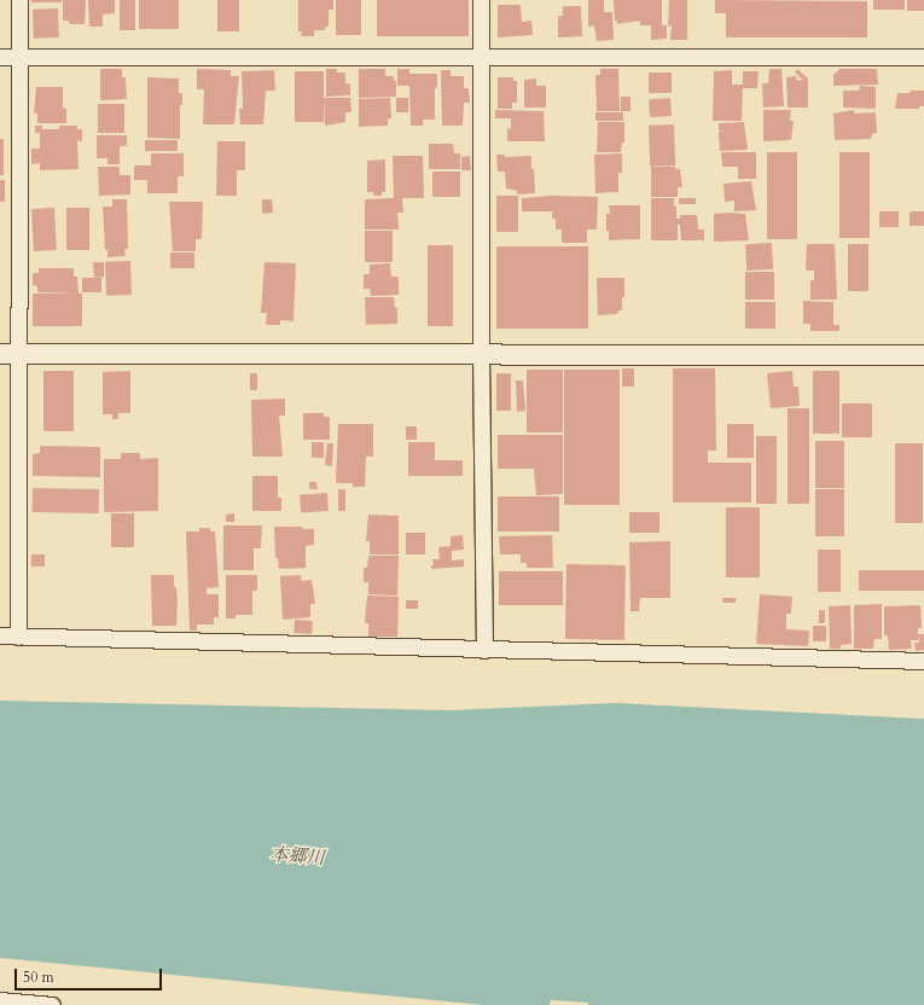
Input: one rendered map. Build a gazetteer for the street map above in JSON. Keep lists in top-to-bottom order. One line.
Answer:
{"water":["本郷川"],"scale_bar":"50 m"}
